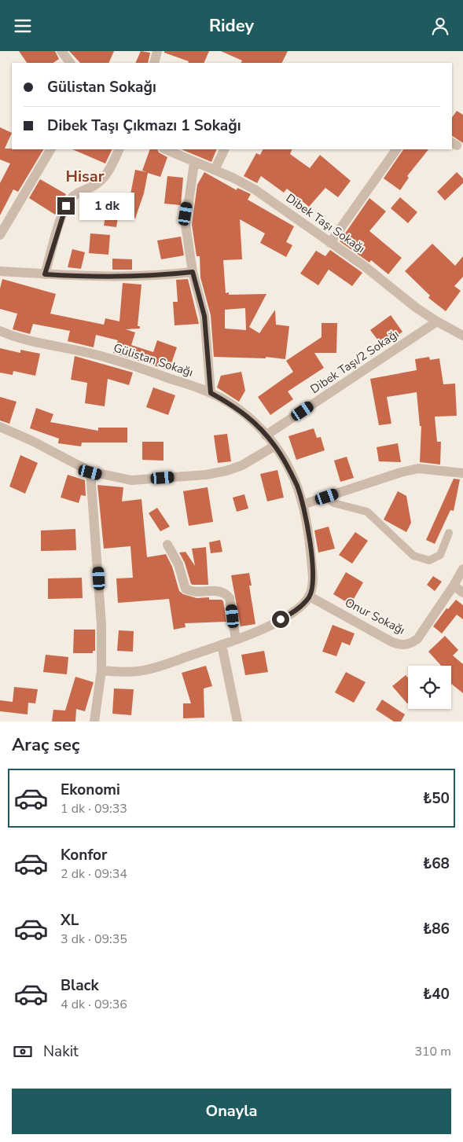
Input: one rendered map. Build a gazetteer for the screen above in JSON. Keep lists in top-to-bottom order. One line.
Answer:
{"streets":{"street":["Dibek Taşı Sokağı","Gülistan Sokağı","Dibek Taşı/2 Sokağı","Onur Sokağı"]},"crossings":[["Dibek Taşı Sokağı","Dibek Taşı/2 Sokağı"],["Gülistan Sokağı","Dibek Taşı/2 Sokağı"],["Gülistan Sokağı","Onur Sokağı"]],"districts":["Hisar"],"page":{"header":"Ridey","banner":["Gülistan Sokağı","Dibek Taşı Çıkmazı 1 Sokağı"],"bubble":"1 dk","heading":"Araç seç","list":[{"name":"Ekonomi","note":"1 dk · 09:33","value":"₺50"},{"name":"Konfor","note":"2 dk · 09:34","value":"₺68"},{"name":"XL","note":"3 dk · 09:35","value":"₺86"},{"name":"Black","note":"4 dk · 09:36","value":"₺40"}],"pay":["Nakit","310 m"],"buttons":"Onayla"}}
